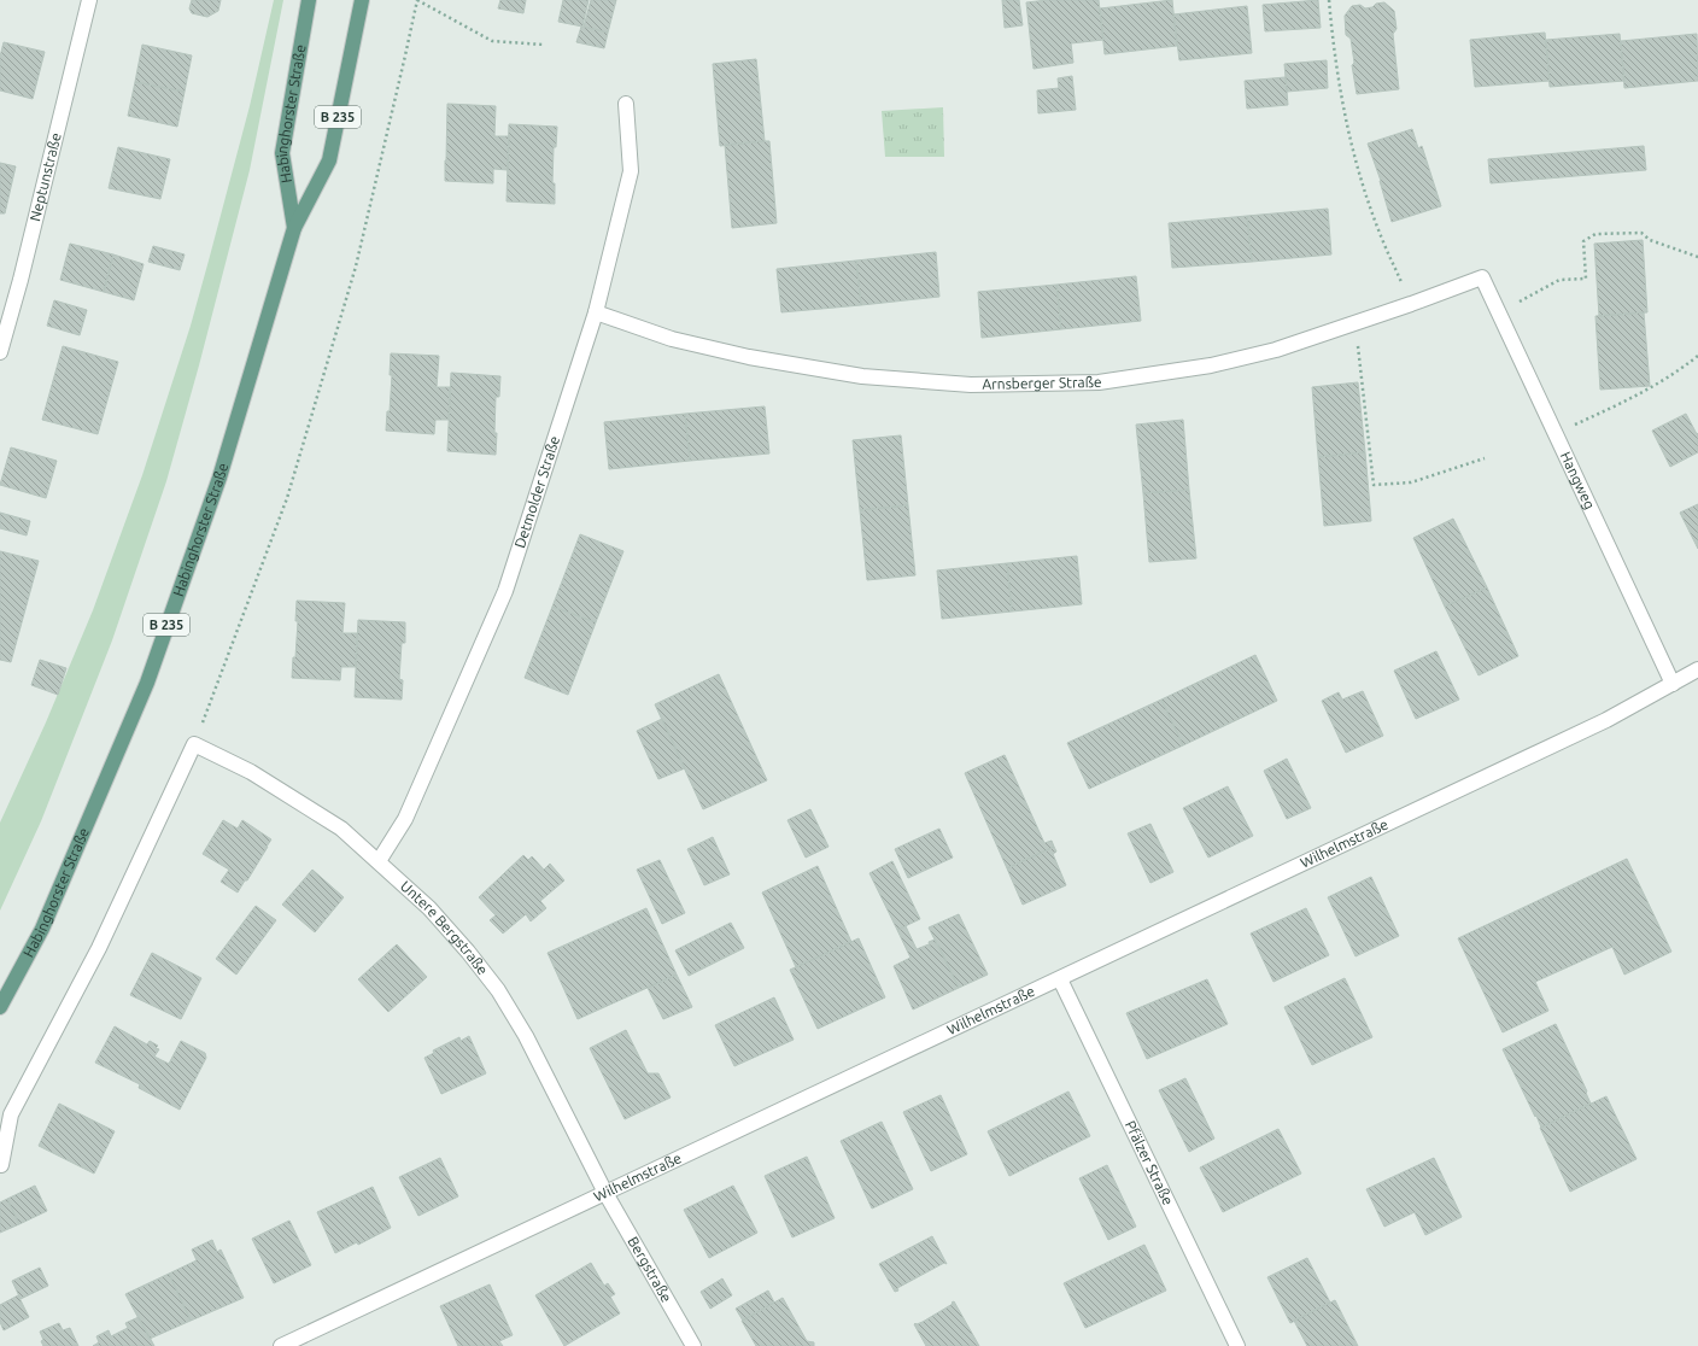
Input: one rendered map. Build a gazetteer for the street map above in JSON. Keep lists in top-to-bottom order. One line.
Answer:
{"streets":{"main road":["Habinghorster Straße","B 235"],"street":["Neptunstraße","Arnsberger Straße","Hangweg","Detmolder Straße","Wilhelmstraße","Untere Bergstraße","Pfälzer Straße","Bergstraße"]},"crossings":[["Arnsberger Straße","Hangweg"],["Arnsberger Straße","Detmolder Straße"],["Hangweg","Wilhelmstraße"],["Detmolder Straße","Untere Bergstraße"],["Wilhelmstraße","Untere Bergstraße"],["Wilhelmstraße","Pfälzer Straße"],["Wilhelmstraße","Bergstraße"],["Untere Bergstraße","Bergstraße"]]}
